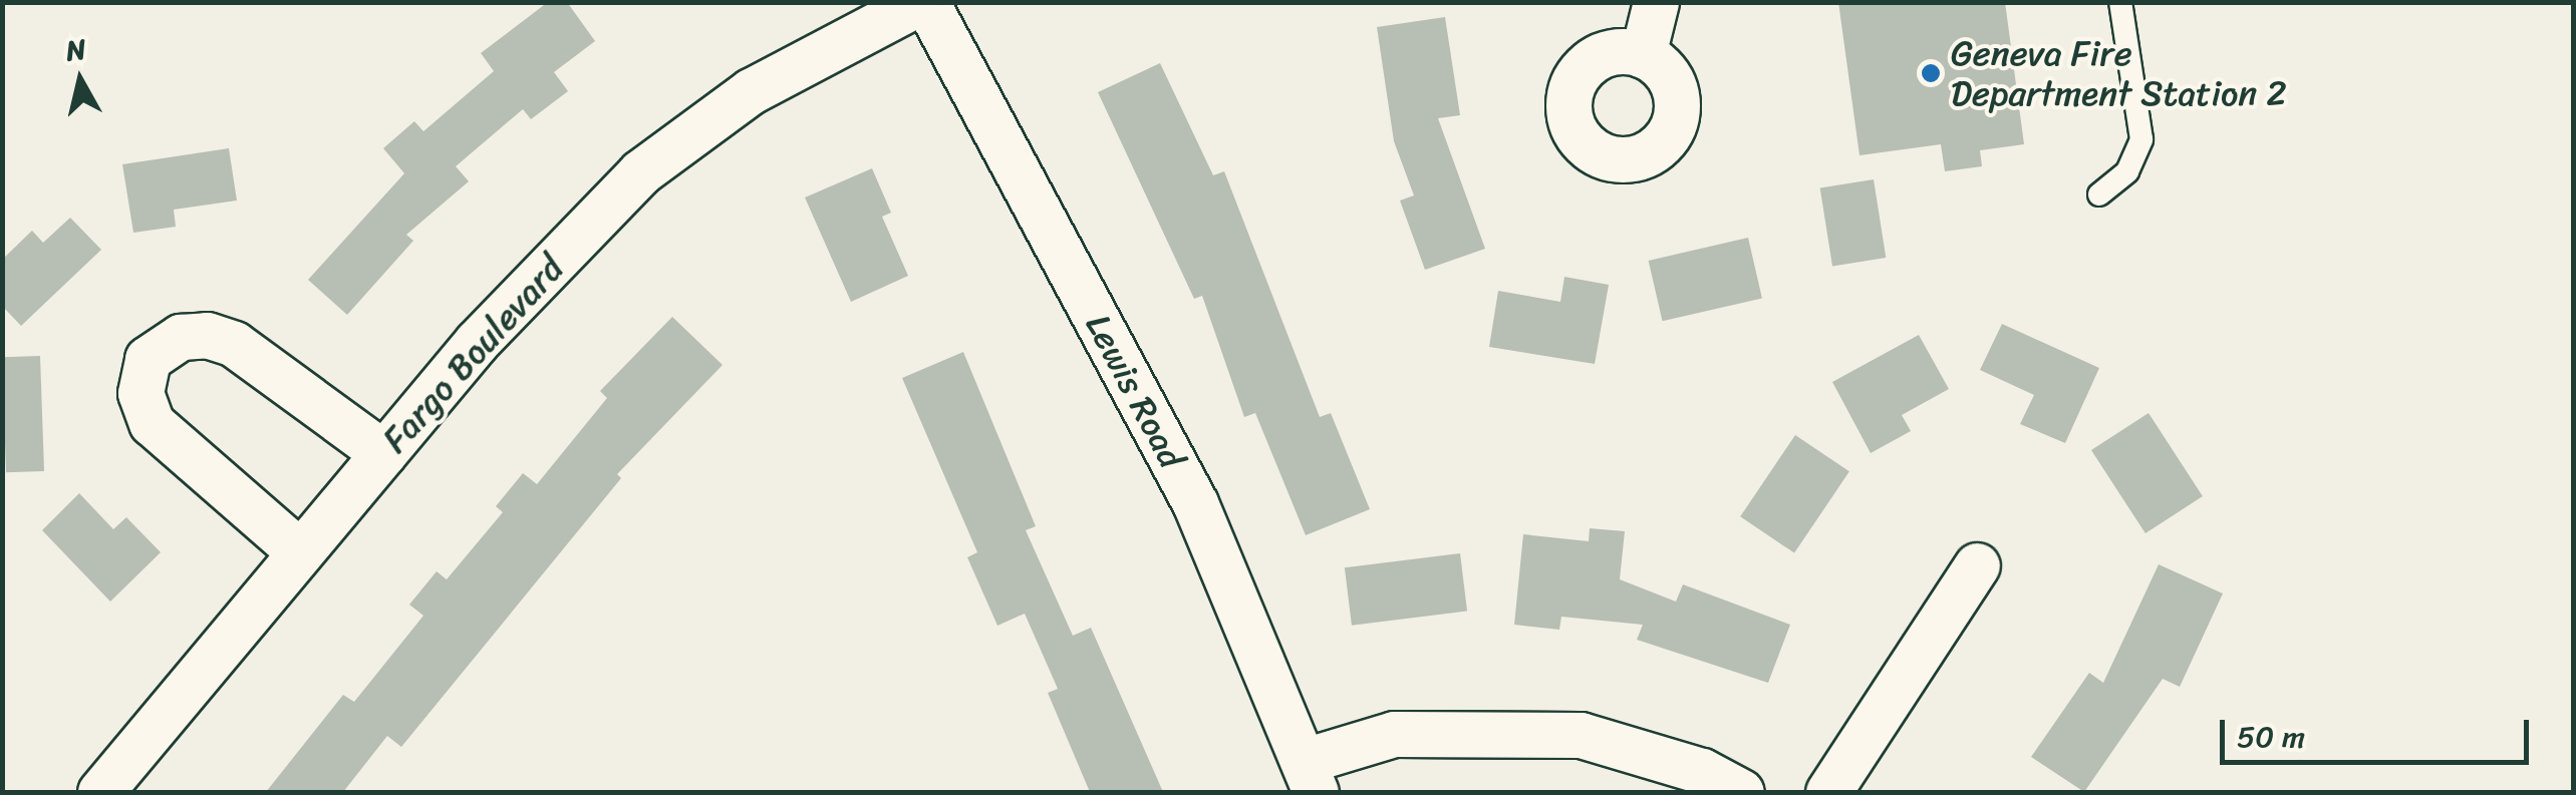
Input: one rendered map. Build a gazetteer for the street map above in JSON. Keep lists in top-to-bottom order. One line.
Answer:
{"streets":{"street":["Fargo Boulevard","Lewis Road"]},"crossings":[["Fargo Boulevard","Lewis Road"]],"places":["Geneva Fire Department Station 2"],"scale_bar":"50 m","north":"top"}
